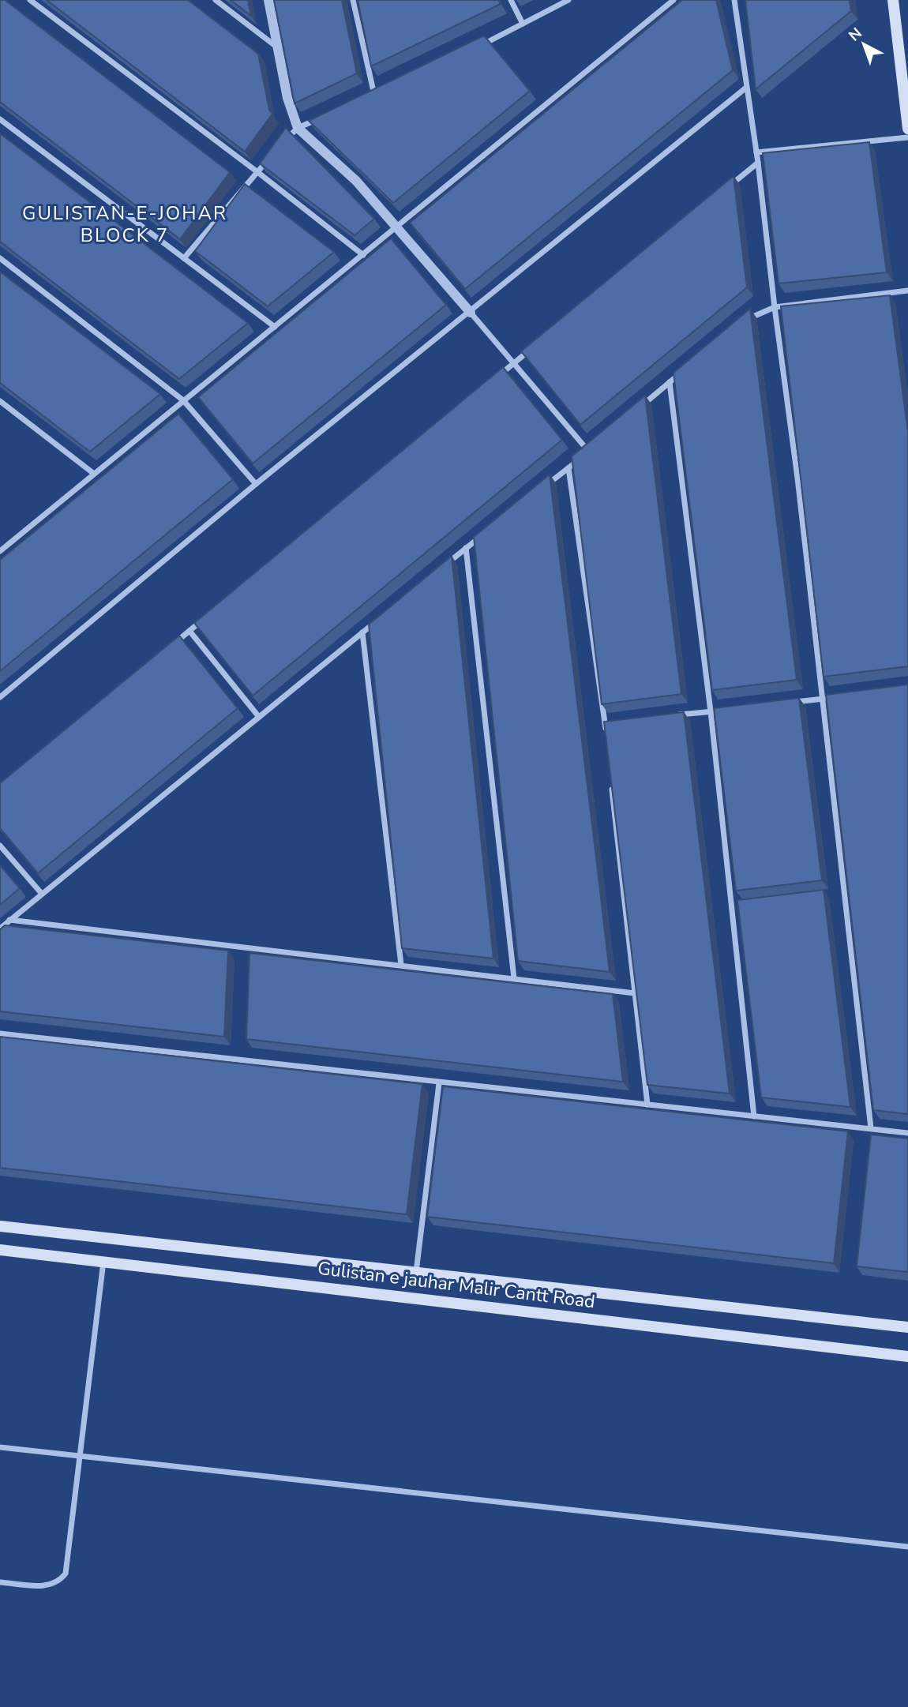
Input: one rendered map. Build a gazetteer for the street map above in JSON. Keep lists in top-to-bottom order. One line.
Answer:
{"streets":{"main road":["Gulistan e jauhar Malir Cantt Road"]},"districts":["GULISTAN-E-JOHAR BLOCK 7"],"north":"top left"}
